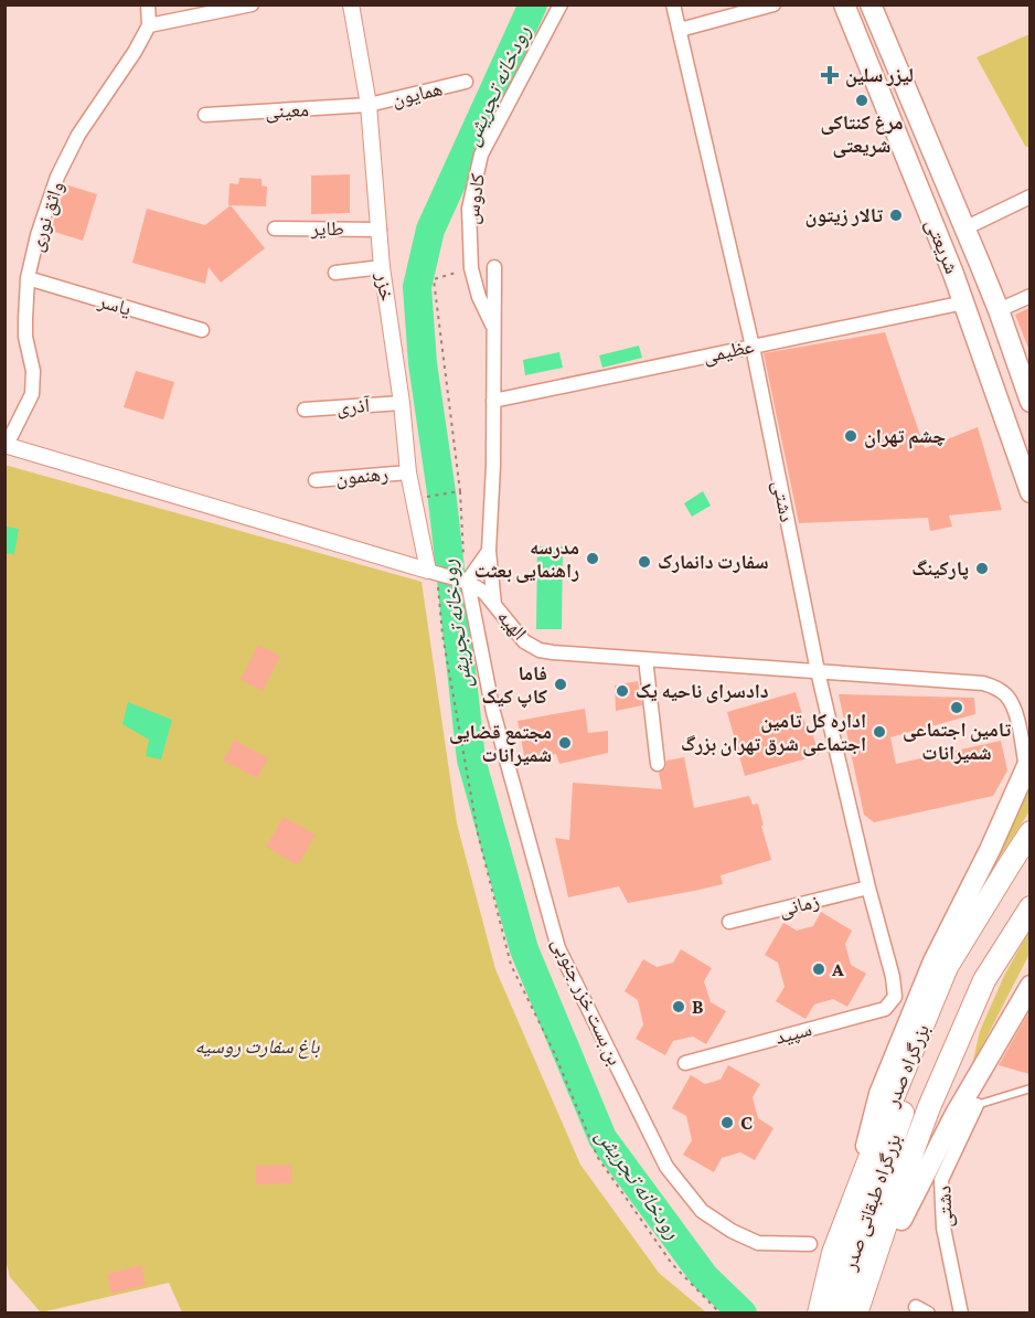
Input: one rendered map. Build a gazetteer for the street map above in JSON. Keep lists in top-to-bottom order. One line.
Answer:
{"streets":{"highway":["بزرگراه صدر","بزرگراه طبقاتی صدر"],"main road":["شریعتی"],"street":["همایون","معینی","کادوس","واثق نوری","طایر","خزر","یاسر","عظیمی","آذری","رهنمون","دشتی","الهیه","زمانی","بن بست خزر جنوبی","سپید"]},"crossings":[["همایون","معینی"],["همایون","خزر"],["معینی","خزر"],["کادوس","عظیمی"],["کادوس","الهیه"],["واثق نوری","یاسر"],["واثق نوری","الهیه"],["طایر","خزر"],["شریعتی","عظیمی"],["خزر","آذری"],["خزر","رهنمون"],["خزر","الهیه"],["عظیمی","دشتی"],["دشتی","الهیه"],["دشتی","زمانی"],["دشتی","سپید"],["الهیه","بن بست خزر جنوبی"]],"water":["رودخانه تجریش"],"parks":["باغ سفارت روسیه"],"places":{"health":["لیزر سلین"],"other":["مرغ کنتاکی شریعتی","تالار زیتون","چشم تهران","مدرسه راهنمایی بعثت","سفارت دانمارک","پارکینگ","فاما کاپ کیک","دادسرای ناحیه یک","تامین اجتماعی شمیرانات","اداره کل تامین اجتماعی شرق تهران بزرگ","مجتمع قضایی شمیرانات","A","B","C"]}}
